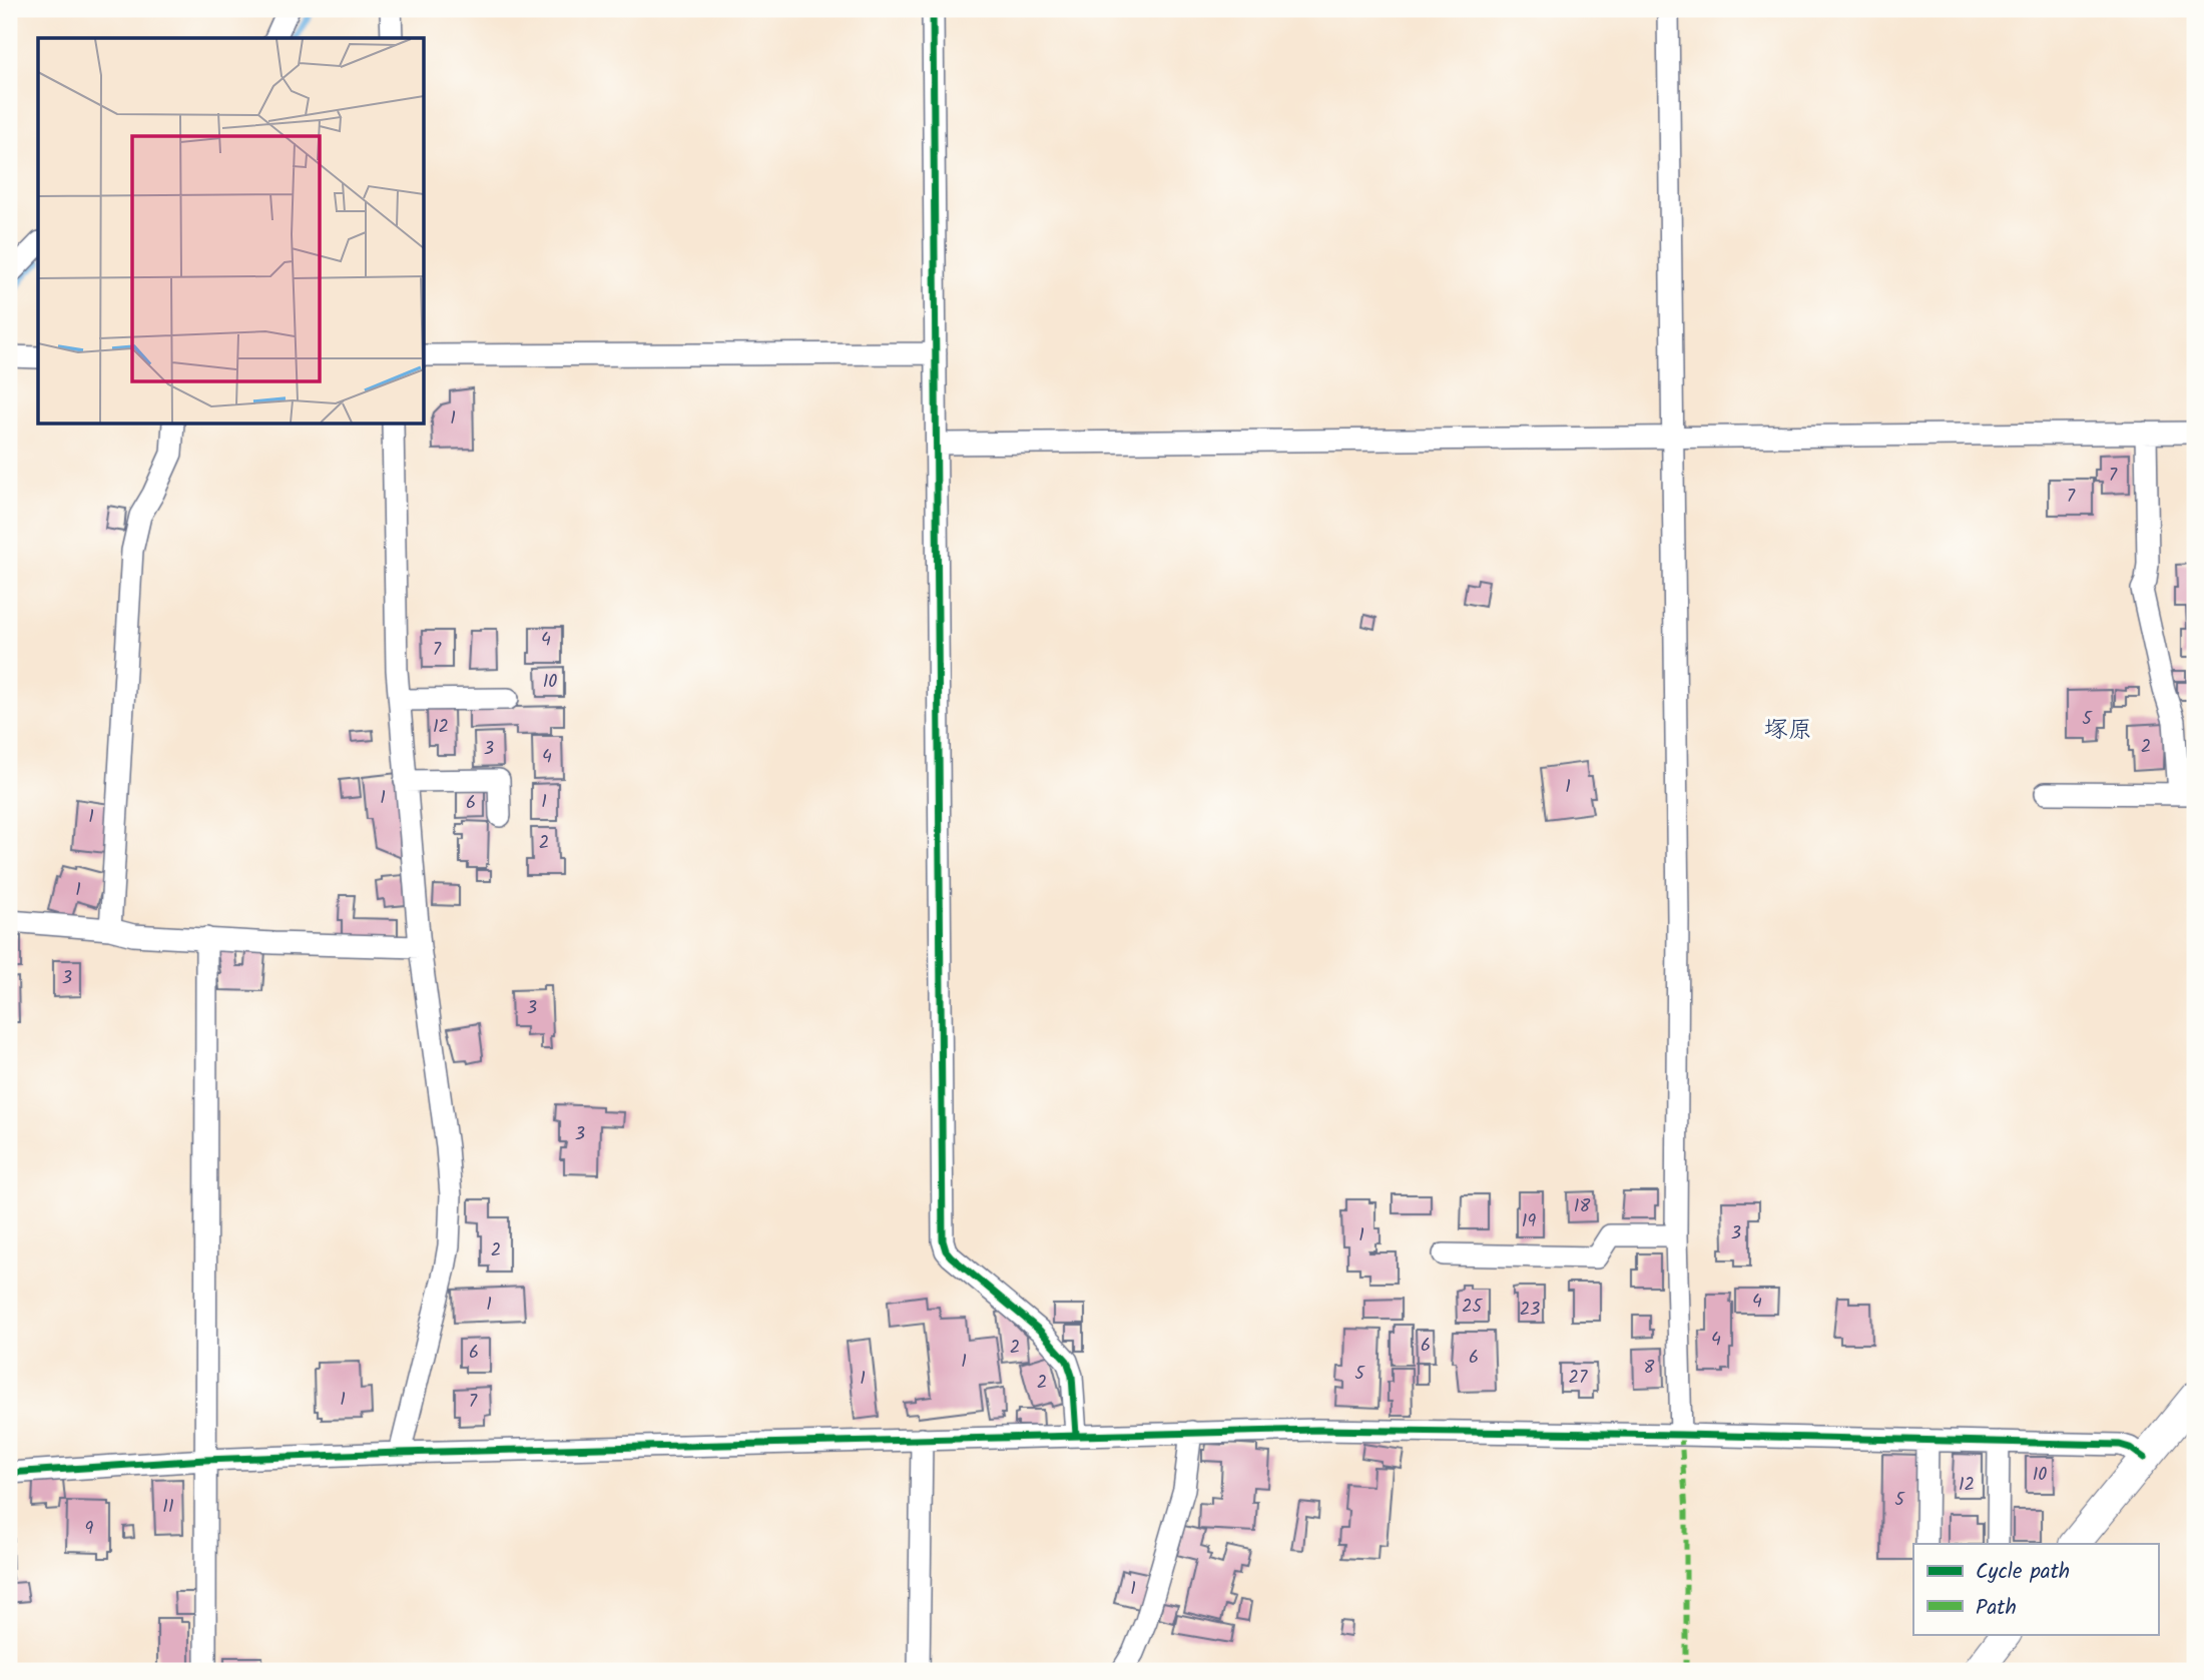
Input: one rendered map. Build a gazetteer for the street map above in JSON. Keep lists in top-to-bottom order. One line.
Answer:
{"districts":["塚原"],"house_numbers":["1","7","7","4","7","10","5","12","2","3","4","1","1","1","6","1","2","1","3","3","3","18","19","3","1","2","4","1","25","23","4","6","2","6","6","1","8","5","27","1","2","1","7","10","12","5","11","9","1"],"legend":["Cycle path","Path"]}
